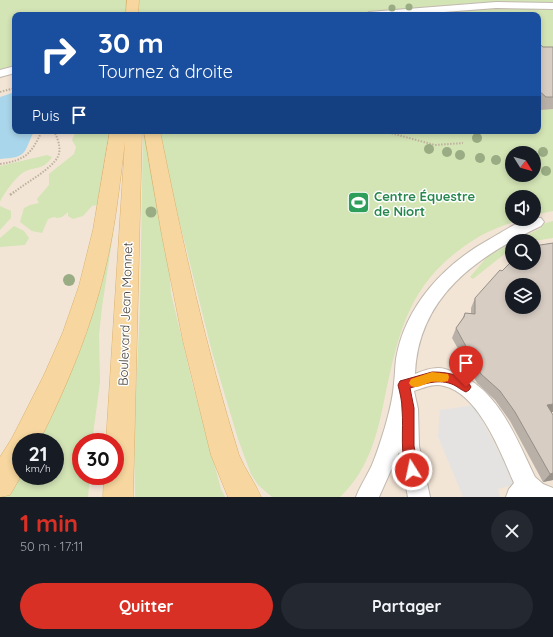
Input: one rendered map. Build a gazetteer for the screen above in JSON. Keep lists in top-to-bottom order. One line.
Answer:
{"streets":{"main road":["Boulevard Jean Monnet"]},"places":{"sports":["Centre Équestre de Niort"]},"north":"bottom right","page":{"turn":["30 m","Tournez à droite"],"then":"Puis","speed":"21 km/h","limit":"30","heading":["1 min","50 m · 17:11"],"buttons":["Quitter","Partager"]}}
